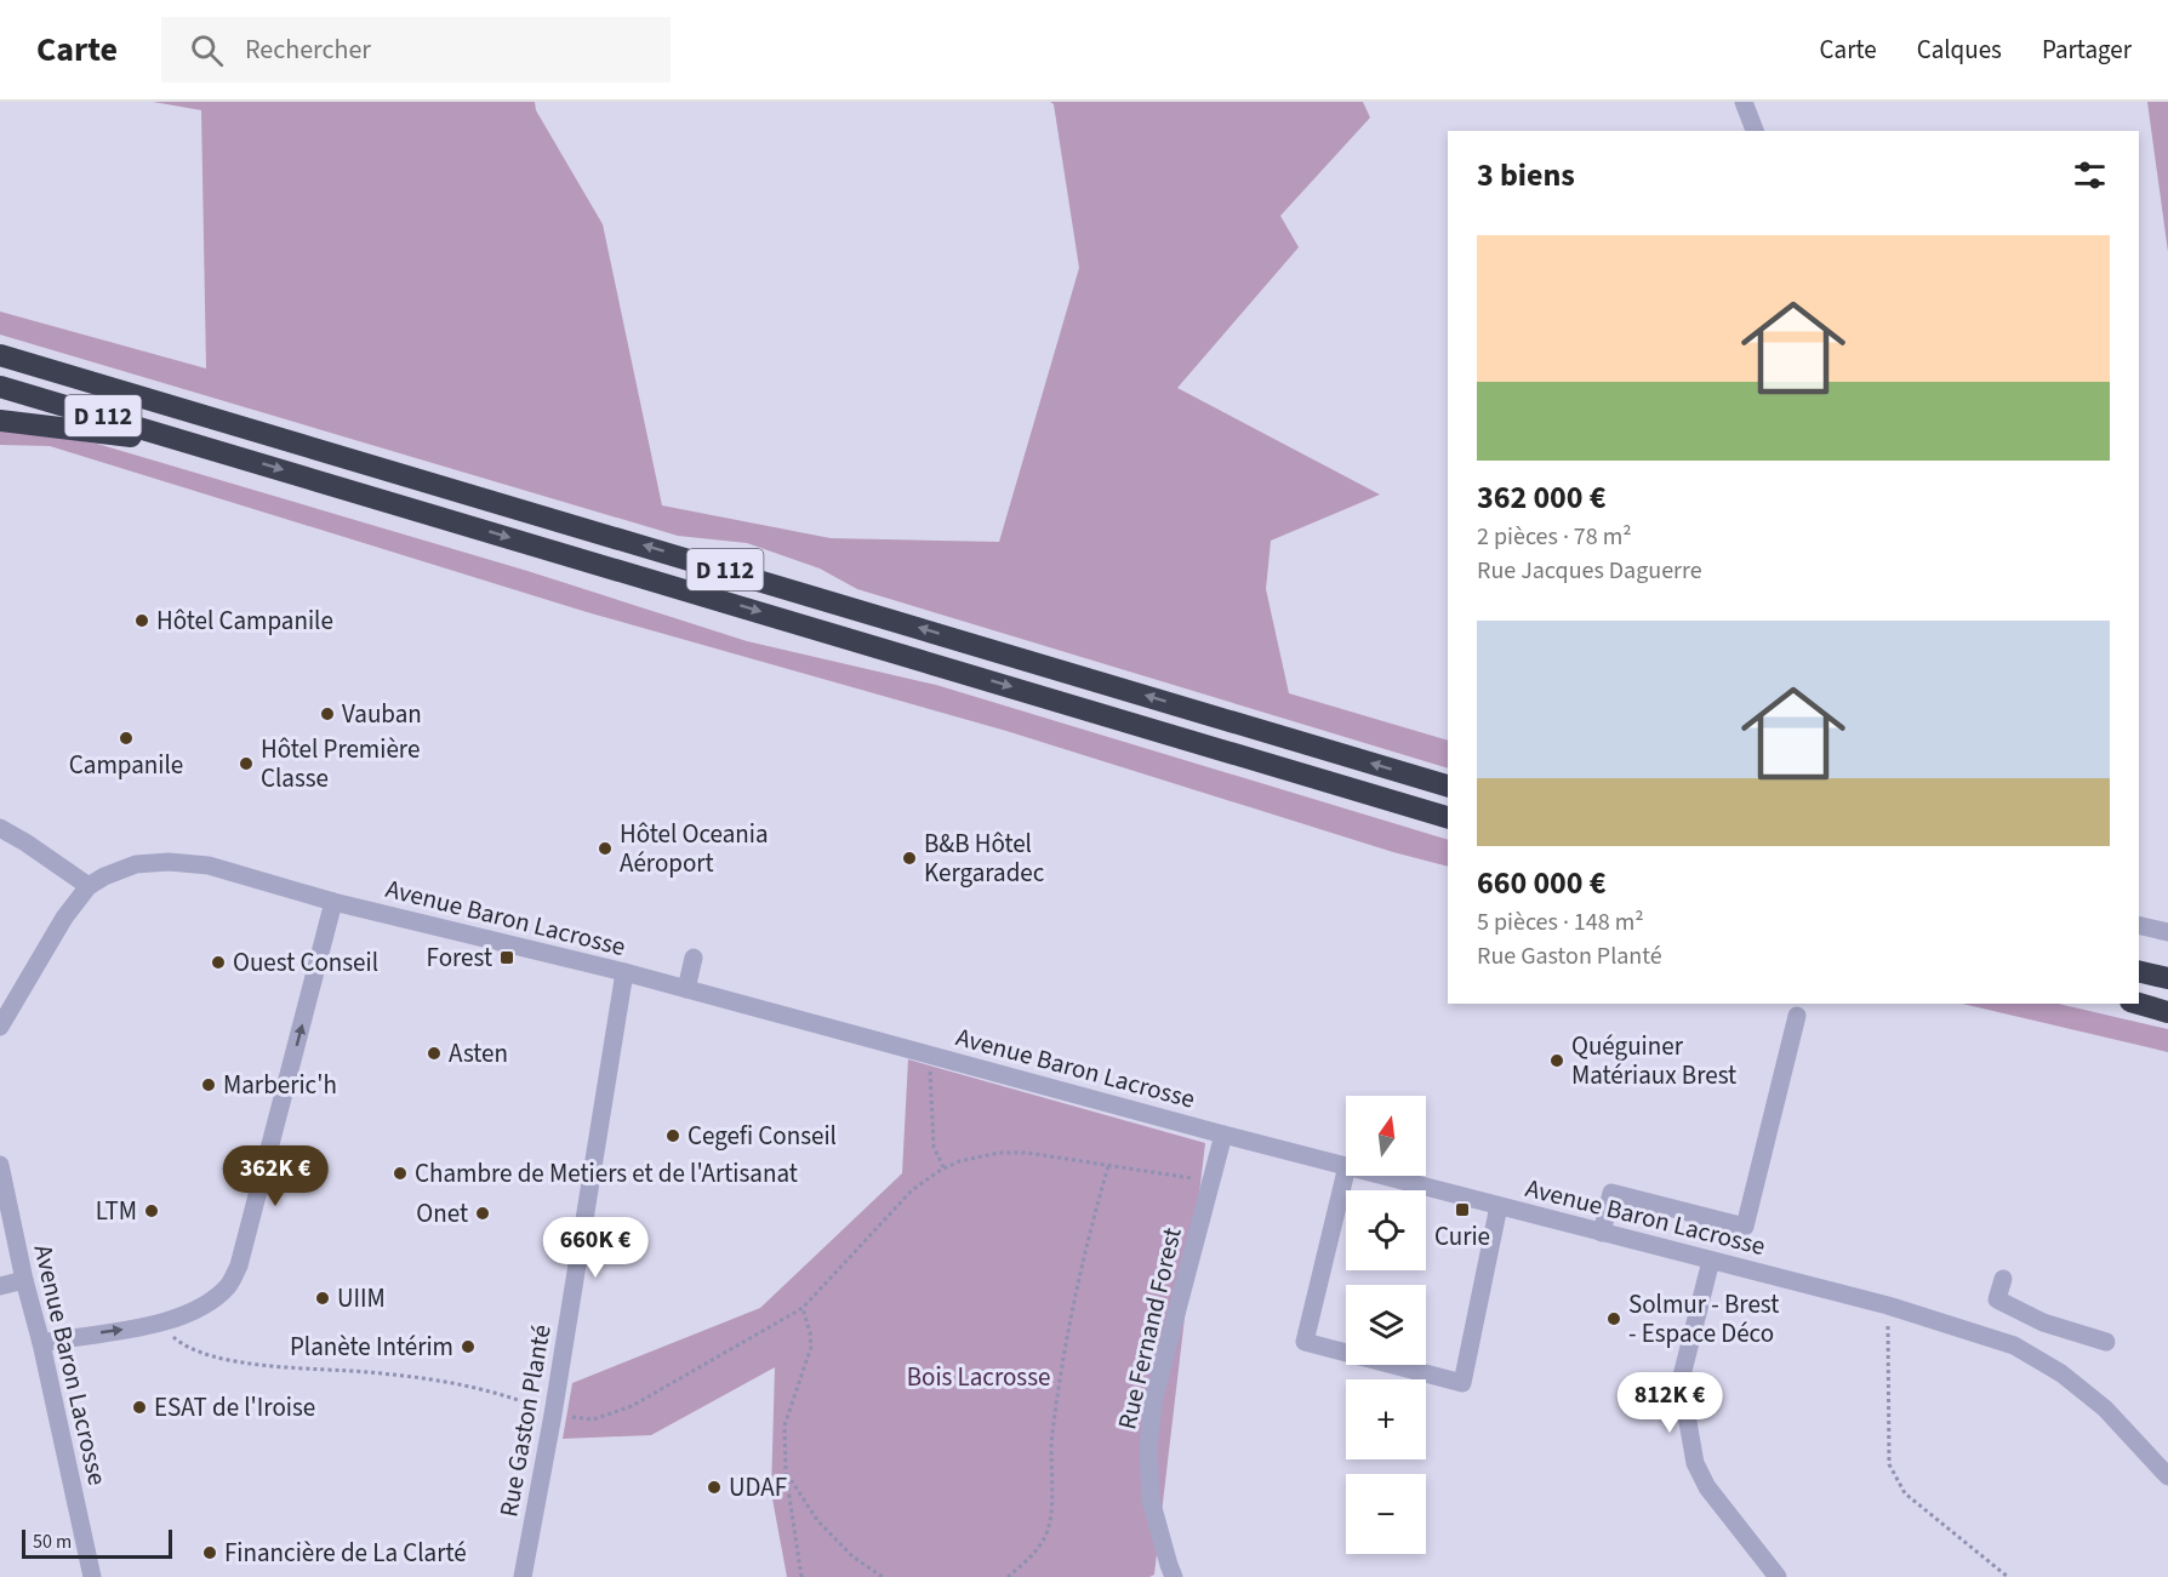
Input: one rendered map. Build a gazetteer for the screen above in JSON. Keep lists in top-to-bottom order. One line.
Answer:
{"streets":{"highway":["D 112"],"street":["Avenue Baron Lacrosse","Rue Fernand Forest","Rue Gaston Planté"]},"crossings":[["Avenue Baron Lacrosse","Rue Fernand Forest"],["Avenue Baron Lacrosse","Rue Gaston Planté"]],"parks":["Bois Lacrosse"],"places":{"other":["Hôtel Campanile","Vauban","Campanile","Hôtel Première Classe","Hôtel Oceania Aéroport","B&B Hôtel Kergaradec","Ouest Conseil","Asten","Quéguiner Matériaux Brest","Marberic'h","Cegefi Conseil","Chambre de Metiers et de l'Artisanat","LTM","Onet","UIIM","Solmur - Brest - Espace Déco","Planète Intérim","ESAT de l'Iroise","UDAF","Financière de La Clarté"],"transit":["Forest","Curie"]},"scale_bar":"50 m","north":"top","page":{"header":"Carte","search":"Rechercher","nav":["Carte","Calques","Partager"],"heading":"3 biens","list":[{"name":"362 000 €","note":"2 pièces · 78 m² · Rue Jacques Daguerre"},{"name":"660 000 €","note":"5 pièces · 148 m² · Rue Gaston Planté"}],"map_buttons":["+","−"],"price":["362K €","660K €","812K €"],"scale":"50 m"}}
